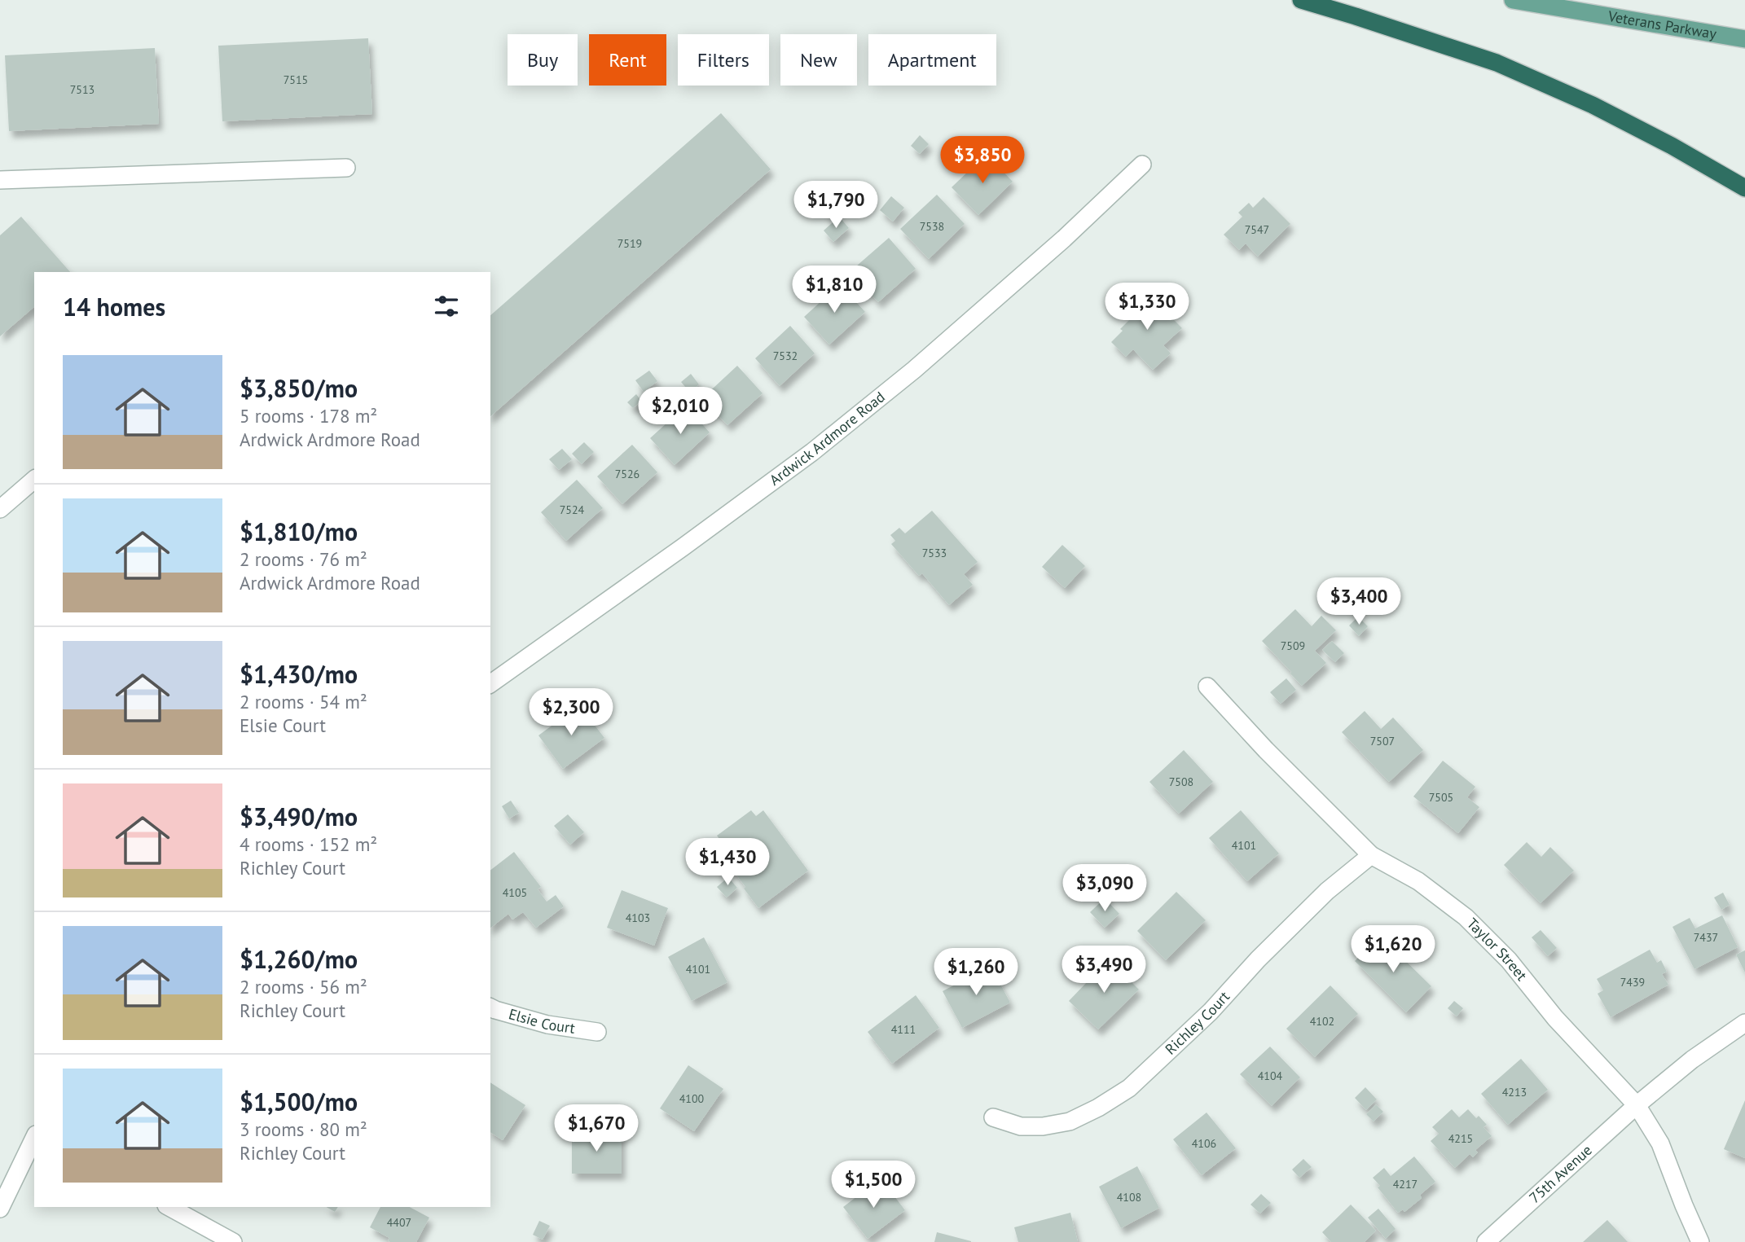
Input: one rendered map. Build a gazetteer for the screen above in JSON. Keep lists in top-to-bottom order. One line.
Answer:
{"streets":{"main road":["Veterans Parkway"],"street":["Ardwick Ardmore Road","Taylor Street","Elsie Court","Richley Court","75th Avenue"]},"crossings":[["Taylor Street","Richley Court"],["Taylor Street","75th Avenue"]],"house_numbers":["7515","7513","7538","7547","7519","7532","7526","7524","7533","7509","7507","7508","7505","4101","4105","4103","7437","4101","7439","4102","4111","4104","4213","4100","4215","4106","4217","4108","4407"],"page":{"chip":["Buy","Rent","Filters","New","Apartment"],"price":["$3,850","$1,790","$1,810","$1,330","$2,010","$3,400","$2,300","$1,430","$3,090","$1,620","$3,490","$1,260","$1,670","$1,500"],"heading":"14 homes","list":[{"name":"$3,850/mo","note":"5 rooms · 178 m² · Ardwick Ardmore Road"},{"name":"$1,810/mo","note":"2 rooms · 76 m² · Ardwick Ardmore Road"},{"name":"$1,430/mo","note":"2 rooms · 54 m² · Elsie Court"},{"name":"$3,490/mo","note":"4 rooms · 152 m² · Richley Court"},{"name":"$1,260/mo","note":"2 rooms · 56 m² · Richley Court"},{"name":"$1,500/mo","note":"3 rooms · 80 m² · Richley Court"}]}}
